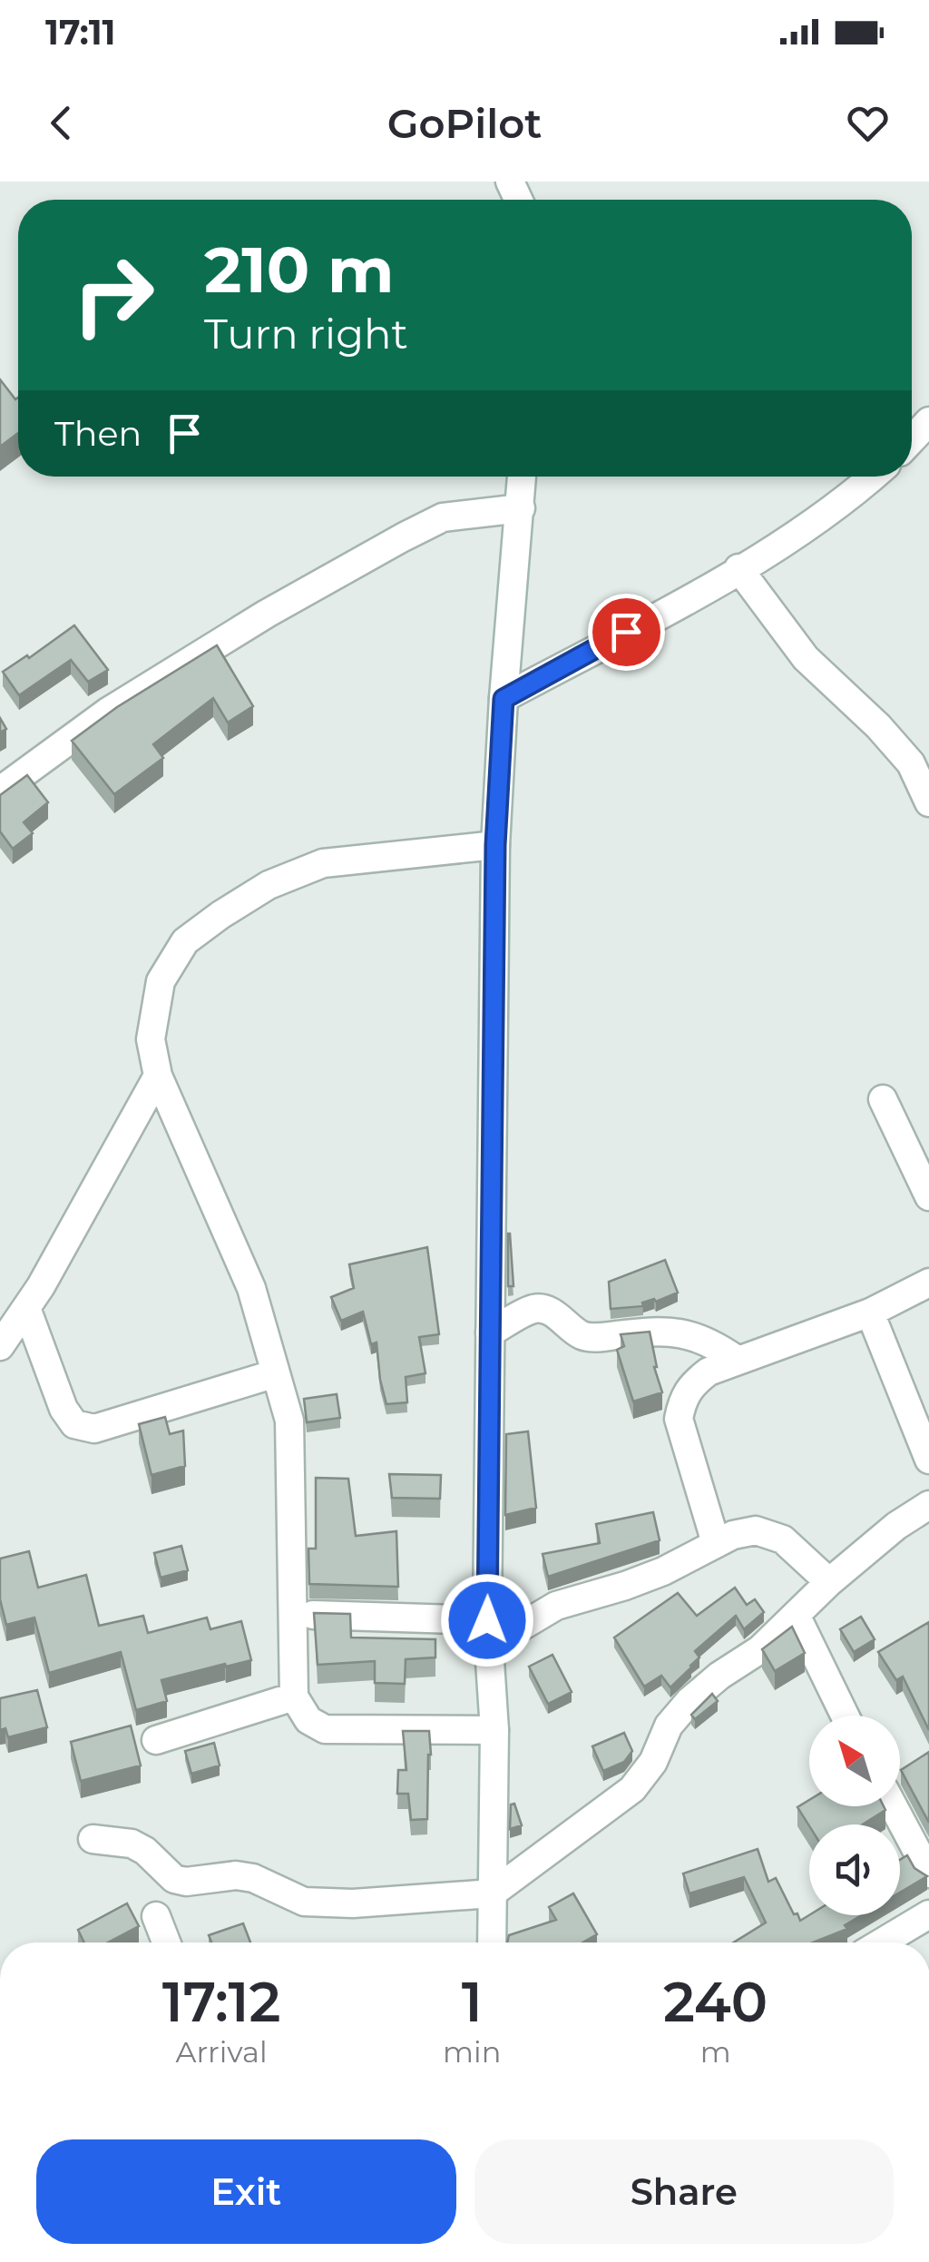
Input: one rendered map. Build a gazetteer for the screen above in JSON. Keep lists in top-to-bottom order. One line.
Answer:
{"north":"top left","page":{"status":"17:11","header":"GoPilot","turn":["210 m","Turn right"],"then":"Then","eta":["17:12","Arrival","1","min","240","m"],"buttons":["Exit","Share"]}}
